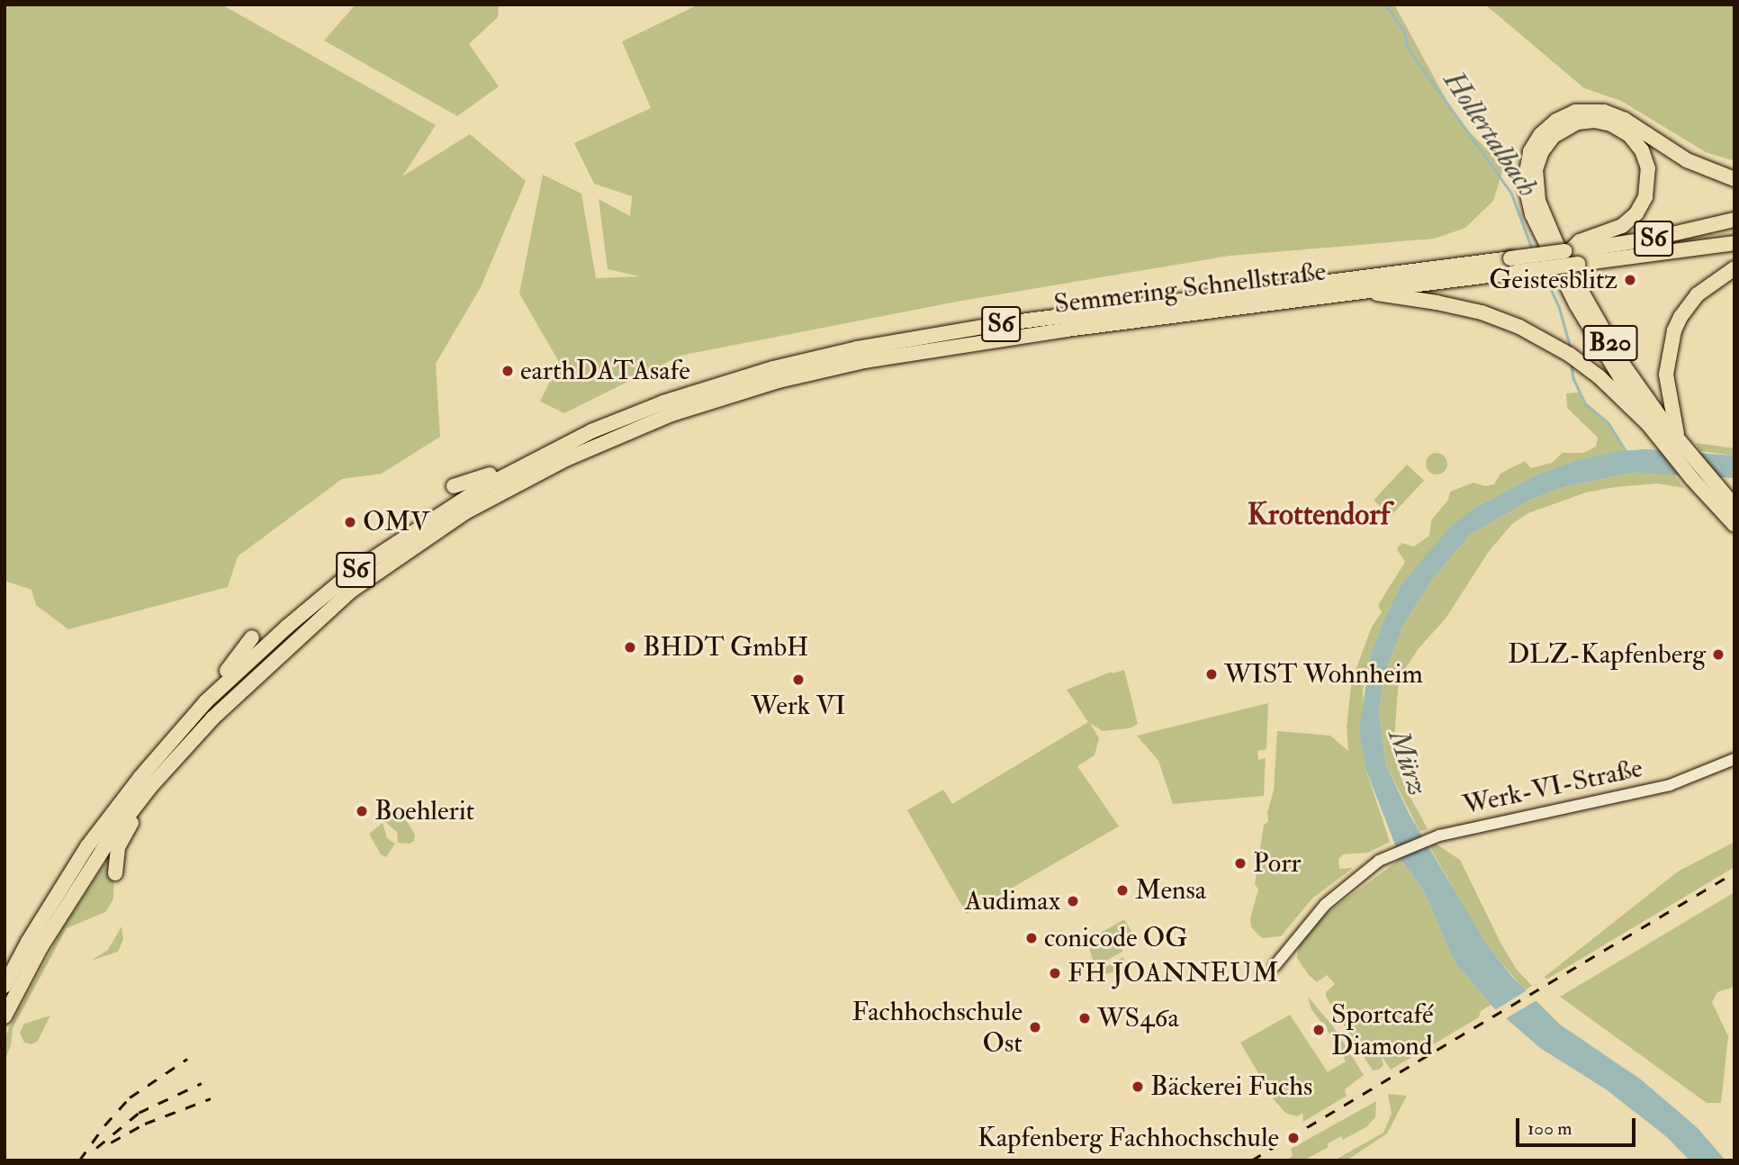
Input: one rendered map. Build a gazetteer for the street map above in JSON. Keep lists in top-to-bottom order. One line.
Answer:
{"streets":{"highway":["S6","Semmering Schnellstraße","B20"],"main road":["Werk-VI-Straße"]},"crossings":[["Semmering Schnellstraße","B20"]],"districts":["Krottendorf"],"water":["Hollertalbach","Mürz"],"places":["Geistesblitz","earthDATAsafe","OMV","BHDT GmbH","DLZ-Kapfenberg","WIST Wohnheim","Werk VI","Boehlerit","Porr","Mensa","Audimax","conicode OG","FH JOANNEUM","WS46a","Fachhochschule Ost","Sportcafé Diamond","Bäckerei Fuchs","Kapfenberg Fachhochschule"],"scale_bar":"100 m"}
